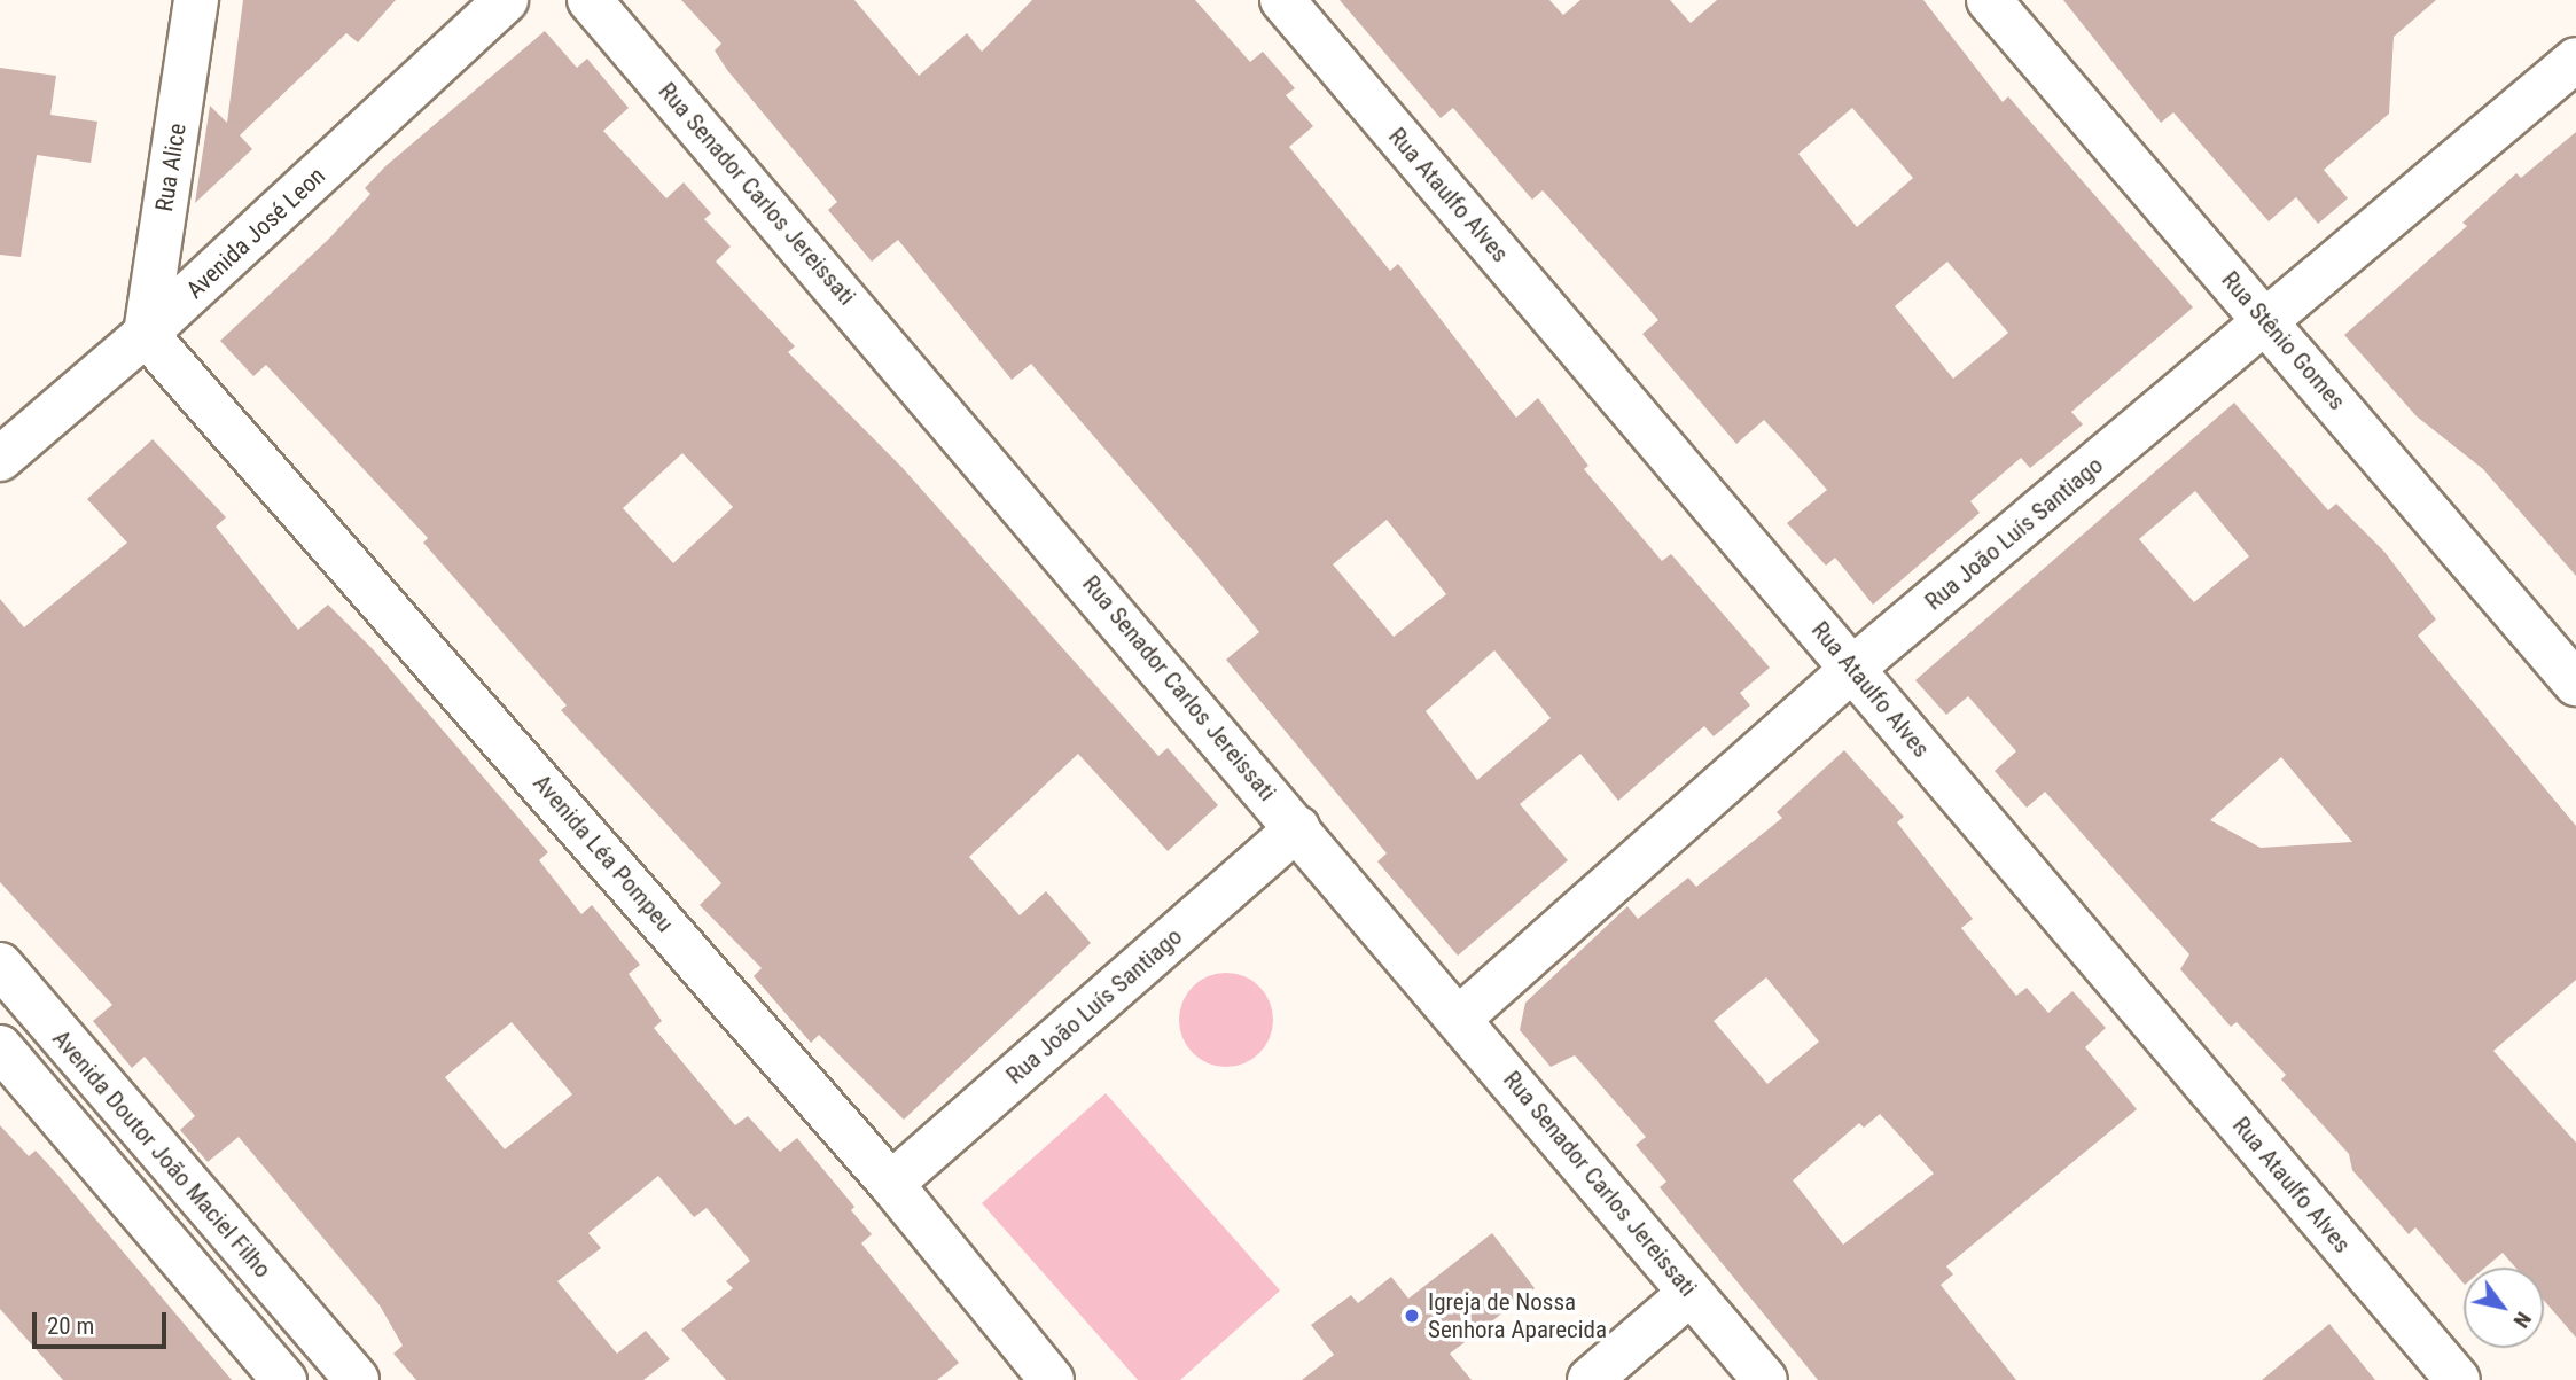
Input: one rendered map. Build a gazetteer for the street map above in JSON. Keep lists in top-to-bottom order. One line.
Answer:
{"streets":{"street":["Rua Alice","Rua Senador Carlos Jereissati","Rua Ataulfo Alves","Avenida José Leon","Rua Stênio Gomes","Rua João Luís Santiago","Avenida Léa Pompeu","Avenida Doutor João Maciel Filho"]},"crossings":[["Rua Alice","Avenida José Leon"],["Rua Alice","Avenida Léa Pompeu"],["Rua Senador Carlos Jereissati","Rua João Luís Santiago"],["Rua Ataulfo Alves","Rua João Luís Santiago"],["Avenida José Leon","Avenida Léa Pompeu"],["Rua Stênio Gomes","Rua João Luís Santiago"],["Rua João Luís Santiago","Avenida Léa Pompeu"]],"places":["Igreja de Nossa Senhora Aparecida"],"scale_bar":"20 m","north":"bottom right"}
